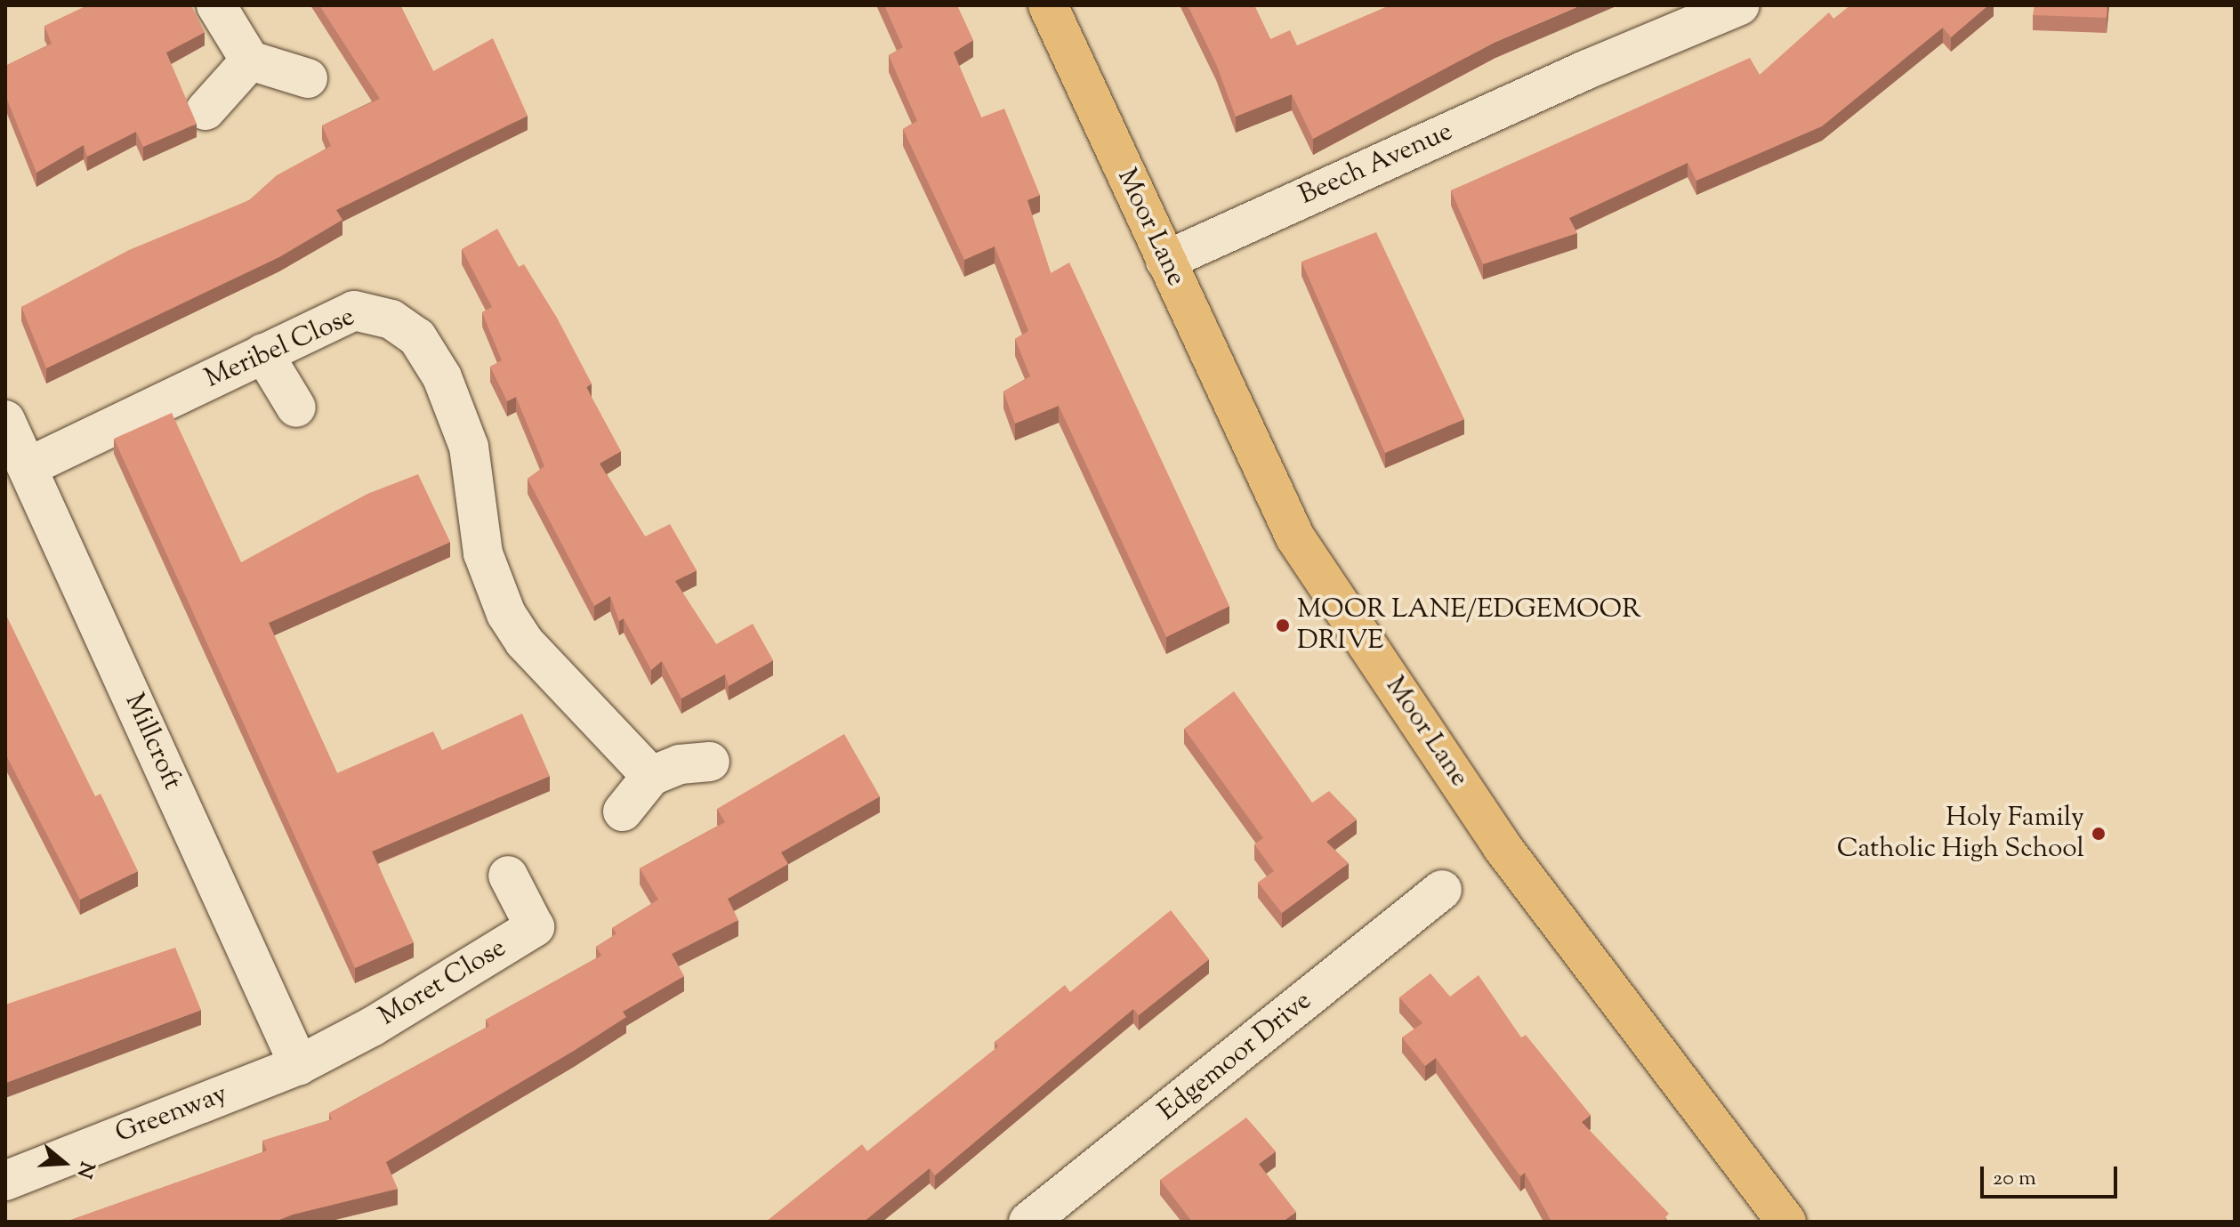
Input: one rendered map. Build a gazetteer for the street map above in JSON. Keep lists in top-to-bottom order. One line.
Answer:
{"streets":{"highway":["Moor Lane"],"street":["Beech Avenue","Meribel Close","Millcroft","Moret Close","Edgemoor Drive","Greenway"]},"crossings":[["Beech Avenue","Moor Lane"],["Meribel Close","Millcroft"],["Millcroft","Moret Close"],["Millcroft","Greenway"],["Moret Close","Greenway"]],"places":["MOOR LANE/EDGEMOOR DRIVE","Holy Family Catholic High School"],"scale_bar":"20 m","north":"right"}
